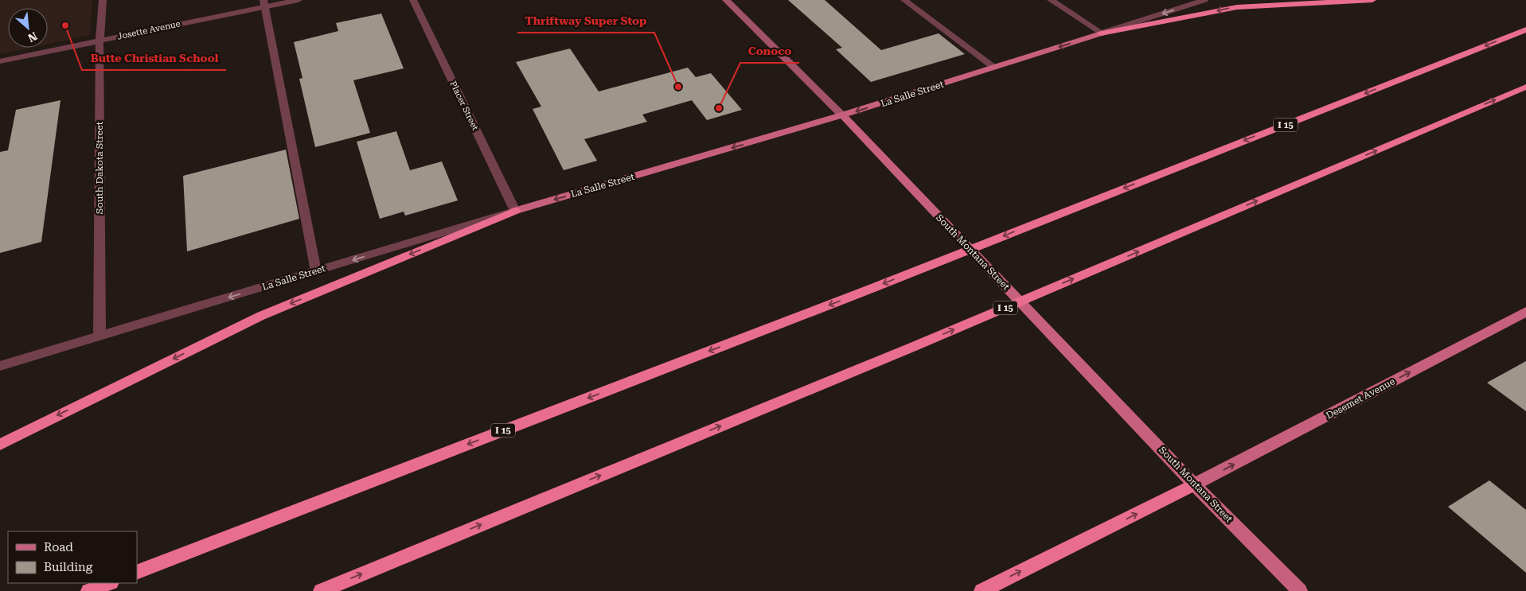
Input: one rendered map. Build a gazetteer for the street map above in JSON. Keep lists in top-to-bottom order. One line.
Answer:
{"streets":{"highway":["I 15"],"main road":["La Salle Street","South Montana Street","Desemet Avenue"],"street":["Josette Avenue","Placer Street","South Dakota Street"]},"crossings":[["Josette Avenue","South Dakota Street"],["La Salle Street","Placer Street"],["La Salle Street","South Dakota Street"],["La Salle Street","South Montana Street"],["South Montana Street","Desemet Avenue"]],"one_way":["La Salle Street","Desemet Avenue"],"places":["Butte Christian School","Thriftway Super Stop","Conoco"],"legend":["Road","Building"],"north":"bottom right"}
